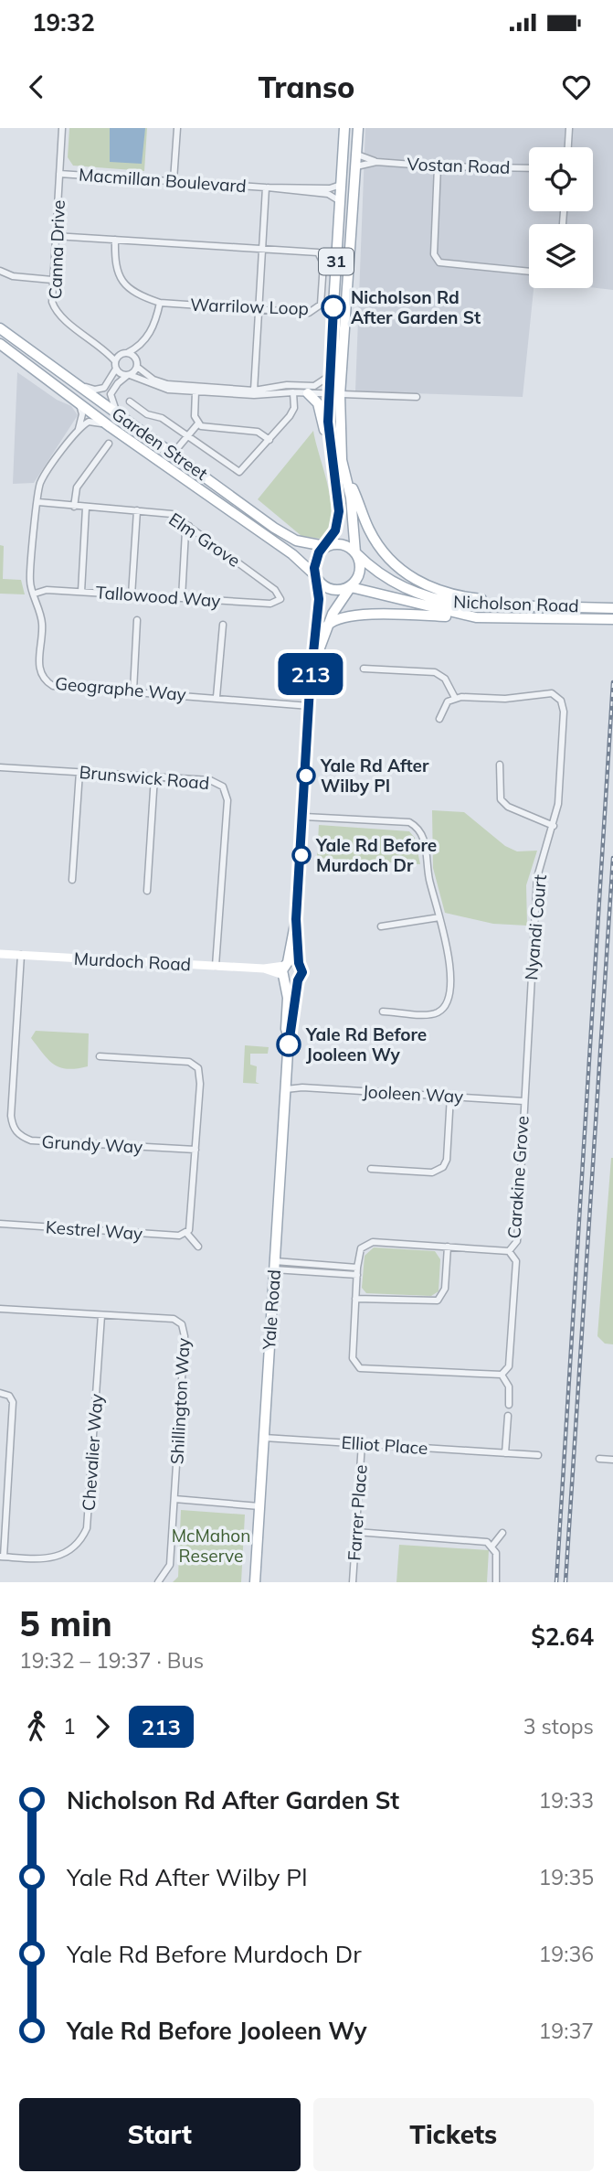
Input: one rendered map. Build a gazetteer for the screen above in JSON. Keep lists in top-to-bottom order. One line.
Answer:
{"streets":{"main road":["31","Garden Street","Nicholson Road","Murdoch Road","Yale Road"],"street":["Vostan Road","Macmillan Boulevard","Canna Drive","Warrilow Loop","Elm Grove","Tallowood Way","Geographe Way","Brunswick Road","Nyandi Court","Jooleen Way","Grundy Way","Carakine Grove","Kestrel Way","Shillington Way","Elliot Place","Chevalier Way","Farrer Place"]},"crossings":[["Vostan Road","31"],["Macmillan Boulevard","Canna Drive"],["Macmillan Boulevard","31"],["Canna Drive","Warrilow Loop"],["31","Garden Street"],["31","Nicholson Road"],["31","Yale Road"],["Garden Street","Nicholson Road"],["Garden Street","Yale Road"],["Elm Grove","Tallowood Way"],["Elm Grove","Geographe Way"],["Tallowood Way","Geographe Way"],["Nicholson Road","Yale Road"],["Geographe Way","Yale Road"],["Brunswick Road","Murdoch Road"],["Nyandi Court","Jooleen Way"],["Nyandi Court","Carakine Grove"],["Murdoch Road","Grundy Way"],["Murdoch Road","Yale Road"],["Jooleen Way","Carakine Grove"],["Jooleen Way","Yale Road"],["Yale Road","Elliot Place"],["Shillington Way","Chevalier Way"],["Elliot Place","Farrer Place"]],"parks":["McMahon Reserve"],"places":["Nicholson Rd After Garden St","Yale Rd After Wilby Pl","Yale Rd Before Murdoch Dr","Yale Rd Before Jooleen Wy"],"lines":["bus line 213"],"page":{"status":"19:32","header":"Transo","on_map":"213","heading":["5 min","19:32 – 19:37 · Bus","$2.64"],"legs":["1","213","3 stops"],"list":[{"name":"Nicholson Rd After Garden St","value":"19:33"},{"name":"Yale Rd After Wilby Pl","value":"19:35"},{"name":"Yale Rd Before Murdoch Dr","value":"19:36"},{"name":"Yale Rd Before Jooleen Wy","value":"19:37"}],"buttons":["Start","Tickets"]}}
